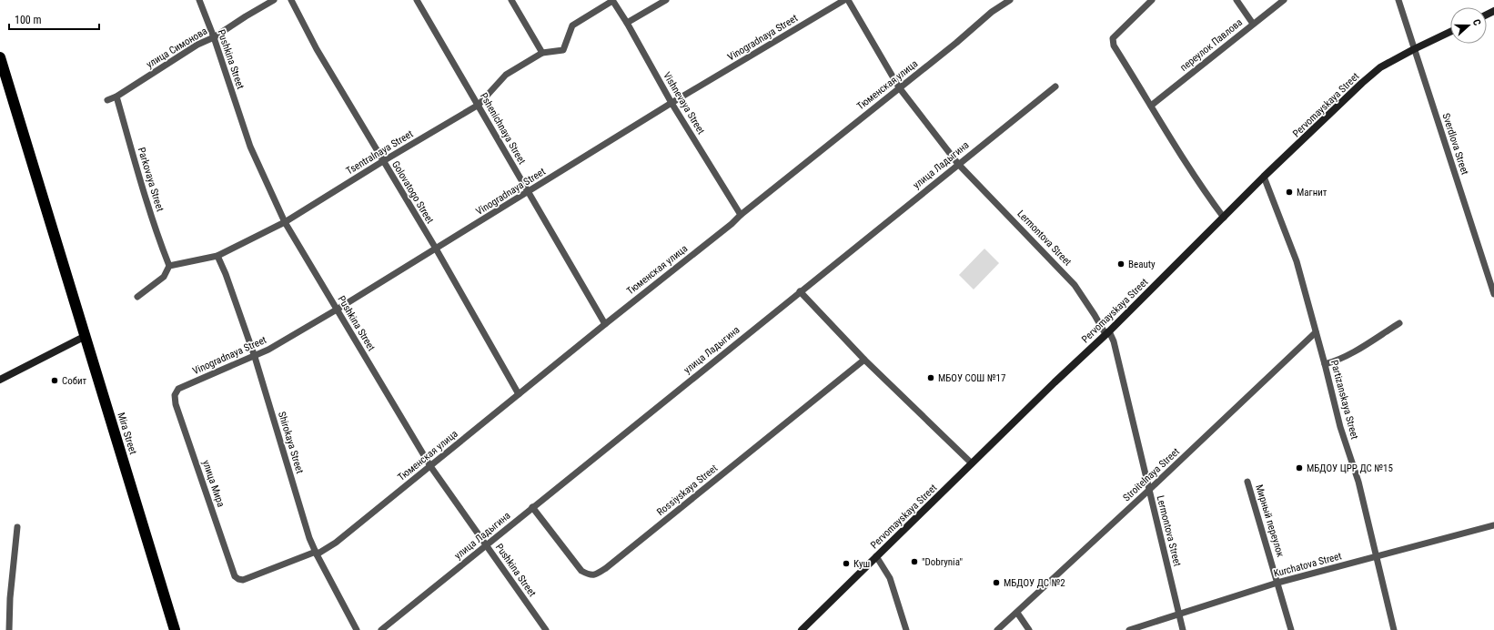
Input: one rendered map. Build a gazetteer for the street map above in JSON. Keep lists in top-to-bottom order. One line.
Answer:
{"streets":{"highway":["Mira Street"],"street":["Vinogradnaya Street","переулок Павлова","улица Симонова","Pushkina Street","Тюменская улица","Vishnevaya Street","Pervomayskaya Street","Pshenichnaya Street","Sverdlova Street","Tsentralnaya Street","улица Ладыгина","Parkovaya Street","Golovatogo Street","Lermontova Street","Partizanskaya Street","Shirokaya Street","Stroitelnaya Street","улица Мира","Rossiyskaya Street","Мирный переулок","Kurchatova Street"]},"crossings":[["Vinogradnaya Street","Pushkina Street"],["Vinogradnaya Street","Vishnevaya Street"],["Vinogradnaya Street","Pshenichnaya Street"],["Vinogradnaya Street","Golovatogo Street"],["Vinogradnaya Street","Shirokaya Street"],["Vinogradnaya Street","улица Мира"],["улица Симонова","Pushkina Street"],["улица Симонова","Parkovaya Street"],["Pushkina Street","Тюменская улица"],["Pushkina Street","Tsentralnaya Street"],["Pushkina Street","улица Ладыгина"],["Тюменская улица","Vishnevaya Street"],["Тюменская улица","Pshenichnaya Street"],["Тюменская улица","Golovatogo Street"],["Тюменская улица","Lermontova Street"],["Тюменская улица","Shirokaya Street"],["Тюменская улица","улица Мира"],["Vishnevaya Street","Tsentralnaya Street"],["Pervomayskaya Street","Sverdlova Street"],["Pervomayskaya Street","Lermontova Street"],["Pervomayskaya Street","Partizanskaya Street"],["Pshenichnaya Street","Tsentralnaya Street"],["Tsentralnaya Street","Parkovaya Street"],["Tsentralnaya Street","Golovatogo Street"],["Tsentralnaya Street","Shirokaya Street"],["улица Ладыгина","Lermontova Street"],["улица Ладыгина","Rossiyskaya Street"],["Lermontova Street","Stroitelnaya Street"],["Lermontova Street","Kurchatova Street"],["Partizanskaya Street","Stroitelnaya Street"],["Partizanskaya Street","Kurchatova Street"],["Мирный переулок","Kurchatova Street"]],"places":["Магнит","Beauty","МБОУ СОШ №17","Собит","МБДОУ ЦРР ДС №15","\"Dobrynia\"","Куш","МБДОУ ДС №2"],"scale_bar":"100 m","north":"right"}
